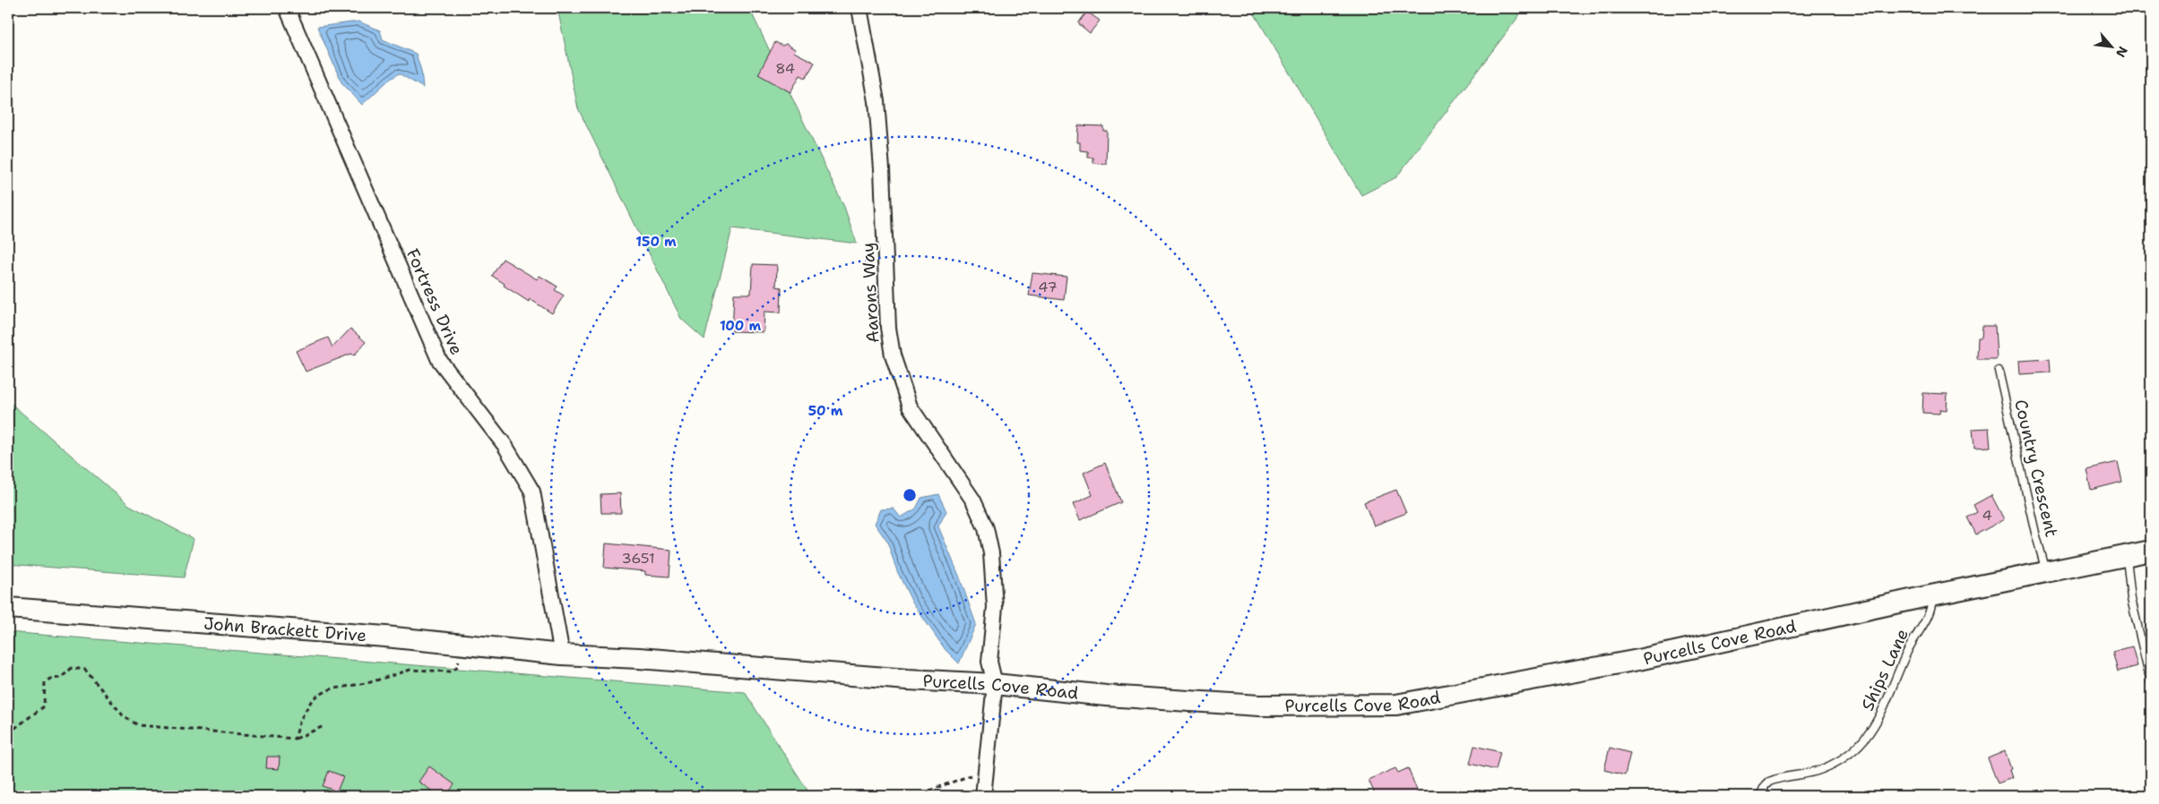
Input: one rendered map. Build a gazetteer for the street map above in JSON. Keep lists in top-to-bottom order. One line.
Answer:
{"streets":{"main road":["John Brackett Drive","Purcells Cove Road"],"street":["Aarons Way","Fortress Drive"],"lane":["Country Crescent","Ships Lane"]},"crossings":[["Aarons Way","Purcells Cove Road"],["Fortress Drive","John Brackett Drive"],["Fortress Drive","Purcells Cove Road"],["Country Crescent","Purcells Cove Road"],["John Brackett Drive","Purcells Cove Road"],["Purcells Cove Road","Ships Lane"]],"house_numbers":["84","47","4","3651"],"north":"bottom right","rings":["150 m","100 m","50 m"]}
